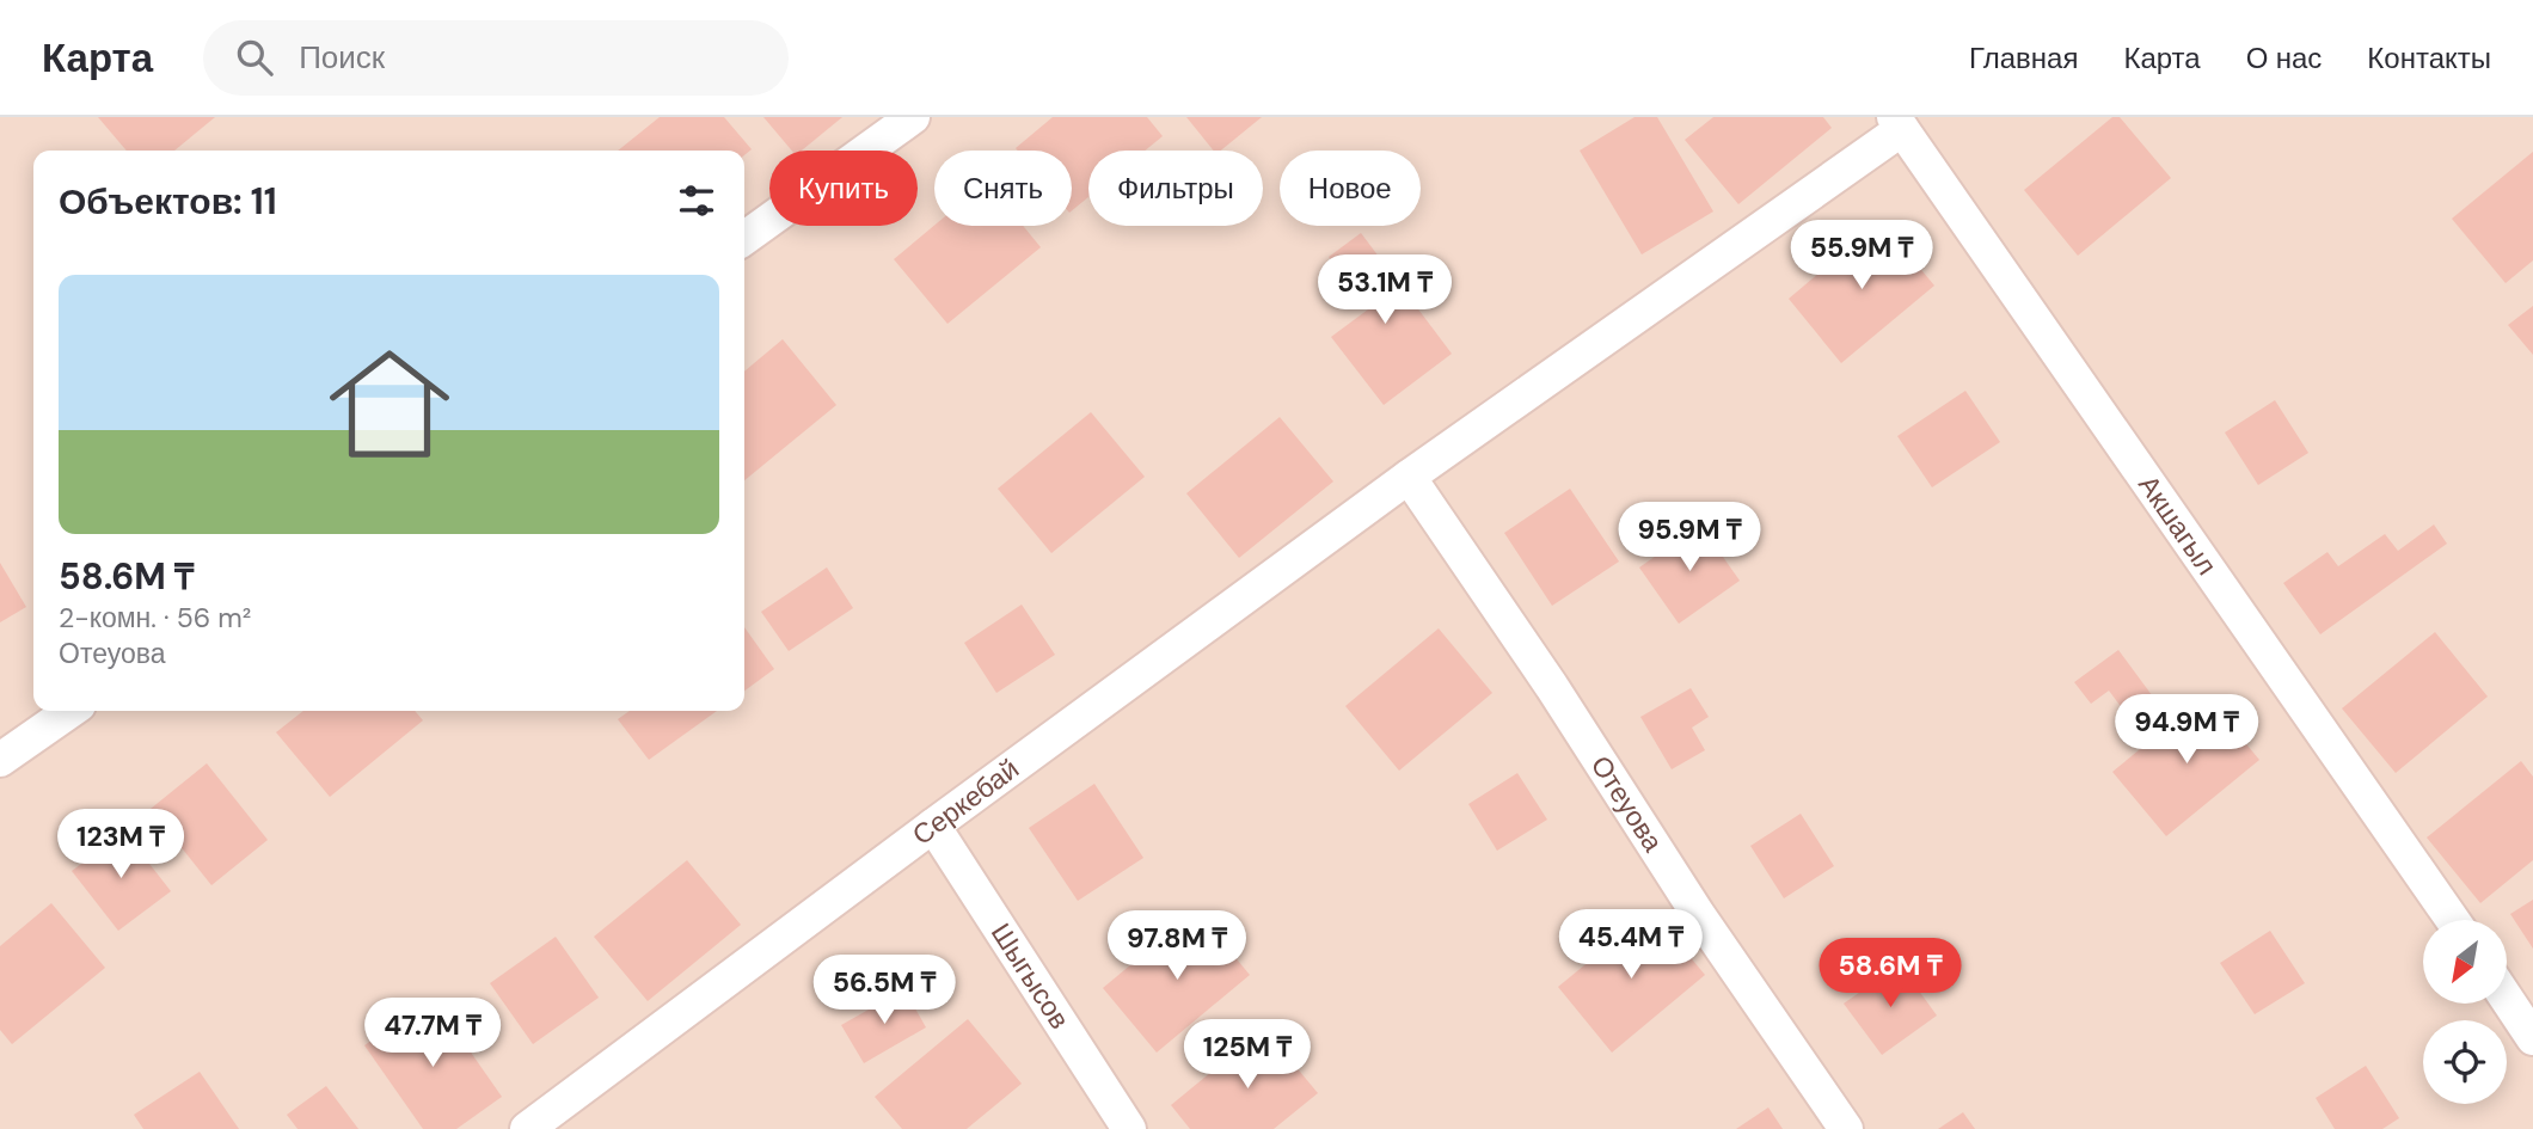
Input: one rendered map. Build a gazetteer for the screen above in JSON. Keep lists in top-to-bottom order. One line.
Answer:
{"streets":{"street":["Акшагыл","Серкебай","Отеуова","Шыгысов"]},"crossings":[["Акшагыл","Серкебай"],["Серкебай","Отеуова"],["Серкебай","Шыгысов"]],"north":"bottom left","page":{"header":"Карта","search":"Поиск","nav":["Главная","Карта","О нас","Контакты"],"chip":["Купить","Снять","Фильтры","Новое"],"heading":"Объектов: 11","price":["55.9M ₸","53.1M ₸","95.9M ₸","94.9M ₸","123M ₸","45.4M ₸","97.8M ₸","58.6M ₸","56.5M ₸","47.7M ₸","125M ₸"],"list":[{"name":"58.6M ₸","note":"2-комн. · 56 m² · Отеуова"}]}}
